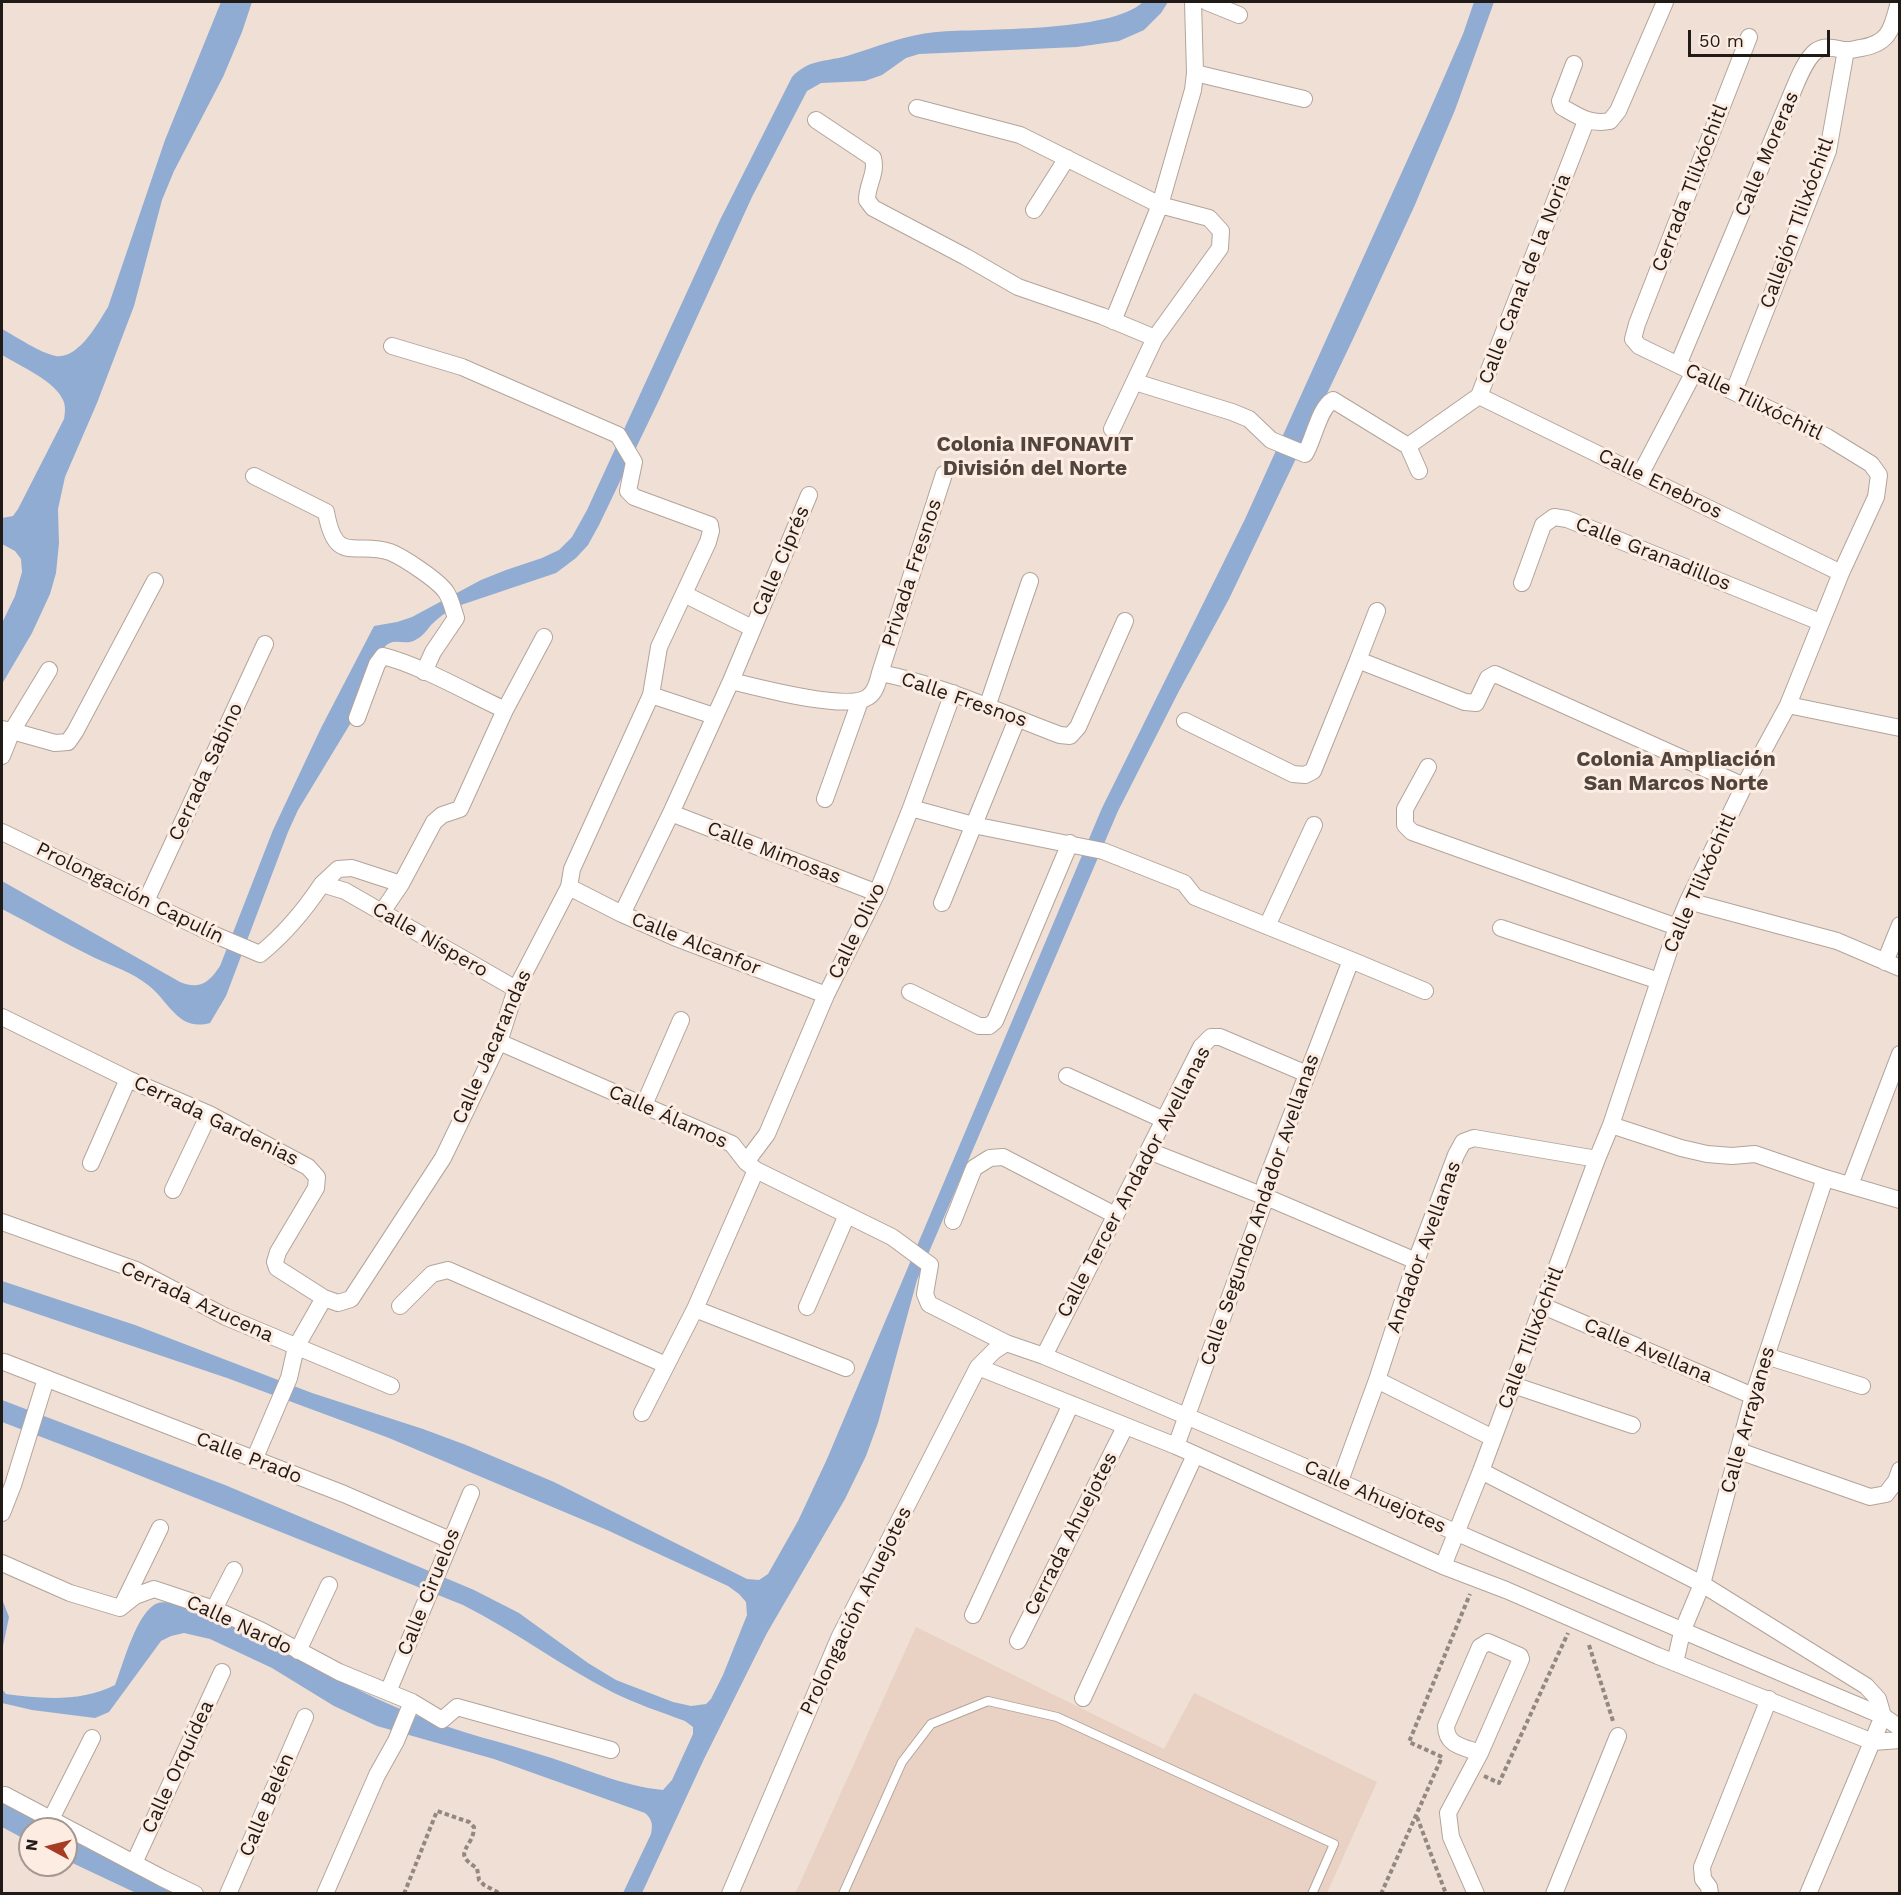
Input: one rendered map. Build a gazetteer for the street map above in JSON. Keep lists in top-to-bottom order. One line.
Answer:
{"streets":{"street":["Calle Moreras","Cerrada Tlilxóchitl","Callejón Tlilxóchitl","Calle Canal de la Noria","Calle Tlilxóchitl","Calle Enebros","Calle Granadillos","Calle Ciprés","Privada Fresnos","Calle Fresnos","Cerrada Sabino","Calle Mimosas","Prolongación Capulín","Calle Olivo","Calle Níspero","Calle Alcanfor","Calle Jacarandas","Calle Álamos","Cerrada Gardenias","Calle Tercer Andador Avellanas","Calle Segundo Andador Avellanas","Andador Avellanas","Cerrada Azucena","Calle Avellana","Calle Arrayanes","Calle Prado","Calle Ahuejotes","Cerrada Ahuejotes","Calle Ciruelos","Prolongación Ahuejotes","Calle Nardo","Calle Orquídea","Calle Belén"]},"crossings":[["Calle Moreras","Callejón Tlilxóchitl"],["Calle Moreras","Calle Tlilxóchitl"],["Cerrada Tlilxóchitl","Calle Tlilxóchitl"],["Callejón Tlilxóchitl","Calle Tlilxóchitl"],["Calle Canal de la Noria","Calle Enebros"],["Calle Tlilxóchitl","Calle Enebros"],["Calle Tlilxóchitl","Calle Granadillos"],["Calle Tlilxóchitl","Andador Avellanas"],["Calle Tlilxóchitl","Calle Avellana"],["Calle Tlilxóchitl","Calle Ahuejotes"],["Calle Ciprés","Calle Jacarandas"],["Privada Fresnos","Calle Fresnos"],["Calle Fresnos","Calle Olivo"],["Cerrada Sabino","Prolongación Capulín"],["Calle Mimosas","Calle Olivo"],["Prolongación Capulín","Calle Níspero"],["Calle Olivo","Calle Alcanfor"],["Calle Olivo","Calle Álamos"],["Calle Níspero","Calle Jacarandas"],["Calle Alcanfor","Calle Jacarandas"],["Calle Jacarandas","Calle Álamos"],["Calle Jacarandas","Cerrada Gardenias"],["Calle Álamos","Calle Ahuejotes"],["Calle Tercer Andador Avellanas","Calle Segundo Andador Avellanas"],["Calle Tercer Andador Avellanas","Calle Ahuejotes"],["Calle Segundo Andador Avellanas","Calle Ahuejotes"],["Andador Avellanas","Calle Ahuejotes"],["Calle Avellana","Calle Arrayanes"],["Calle Arrayanes","Calle Ahuejotes"],["Calle Prado","Calle Ciruelos"],["Calle Ahuejotes","Cerrada Ahuejotes"],["Calle Ahuejotes","Prolongación Ahuejotes"],["Calle Ciruelos","Calle Nardo"]],"districts":["Colonia INFONAVIT División del Norte","Colonia Ampliación San Marcos Norte"],"scale_bar":"50 m","north":"left"}
